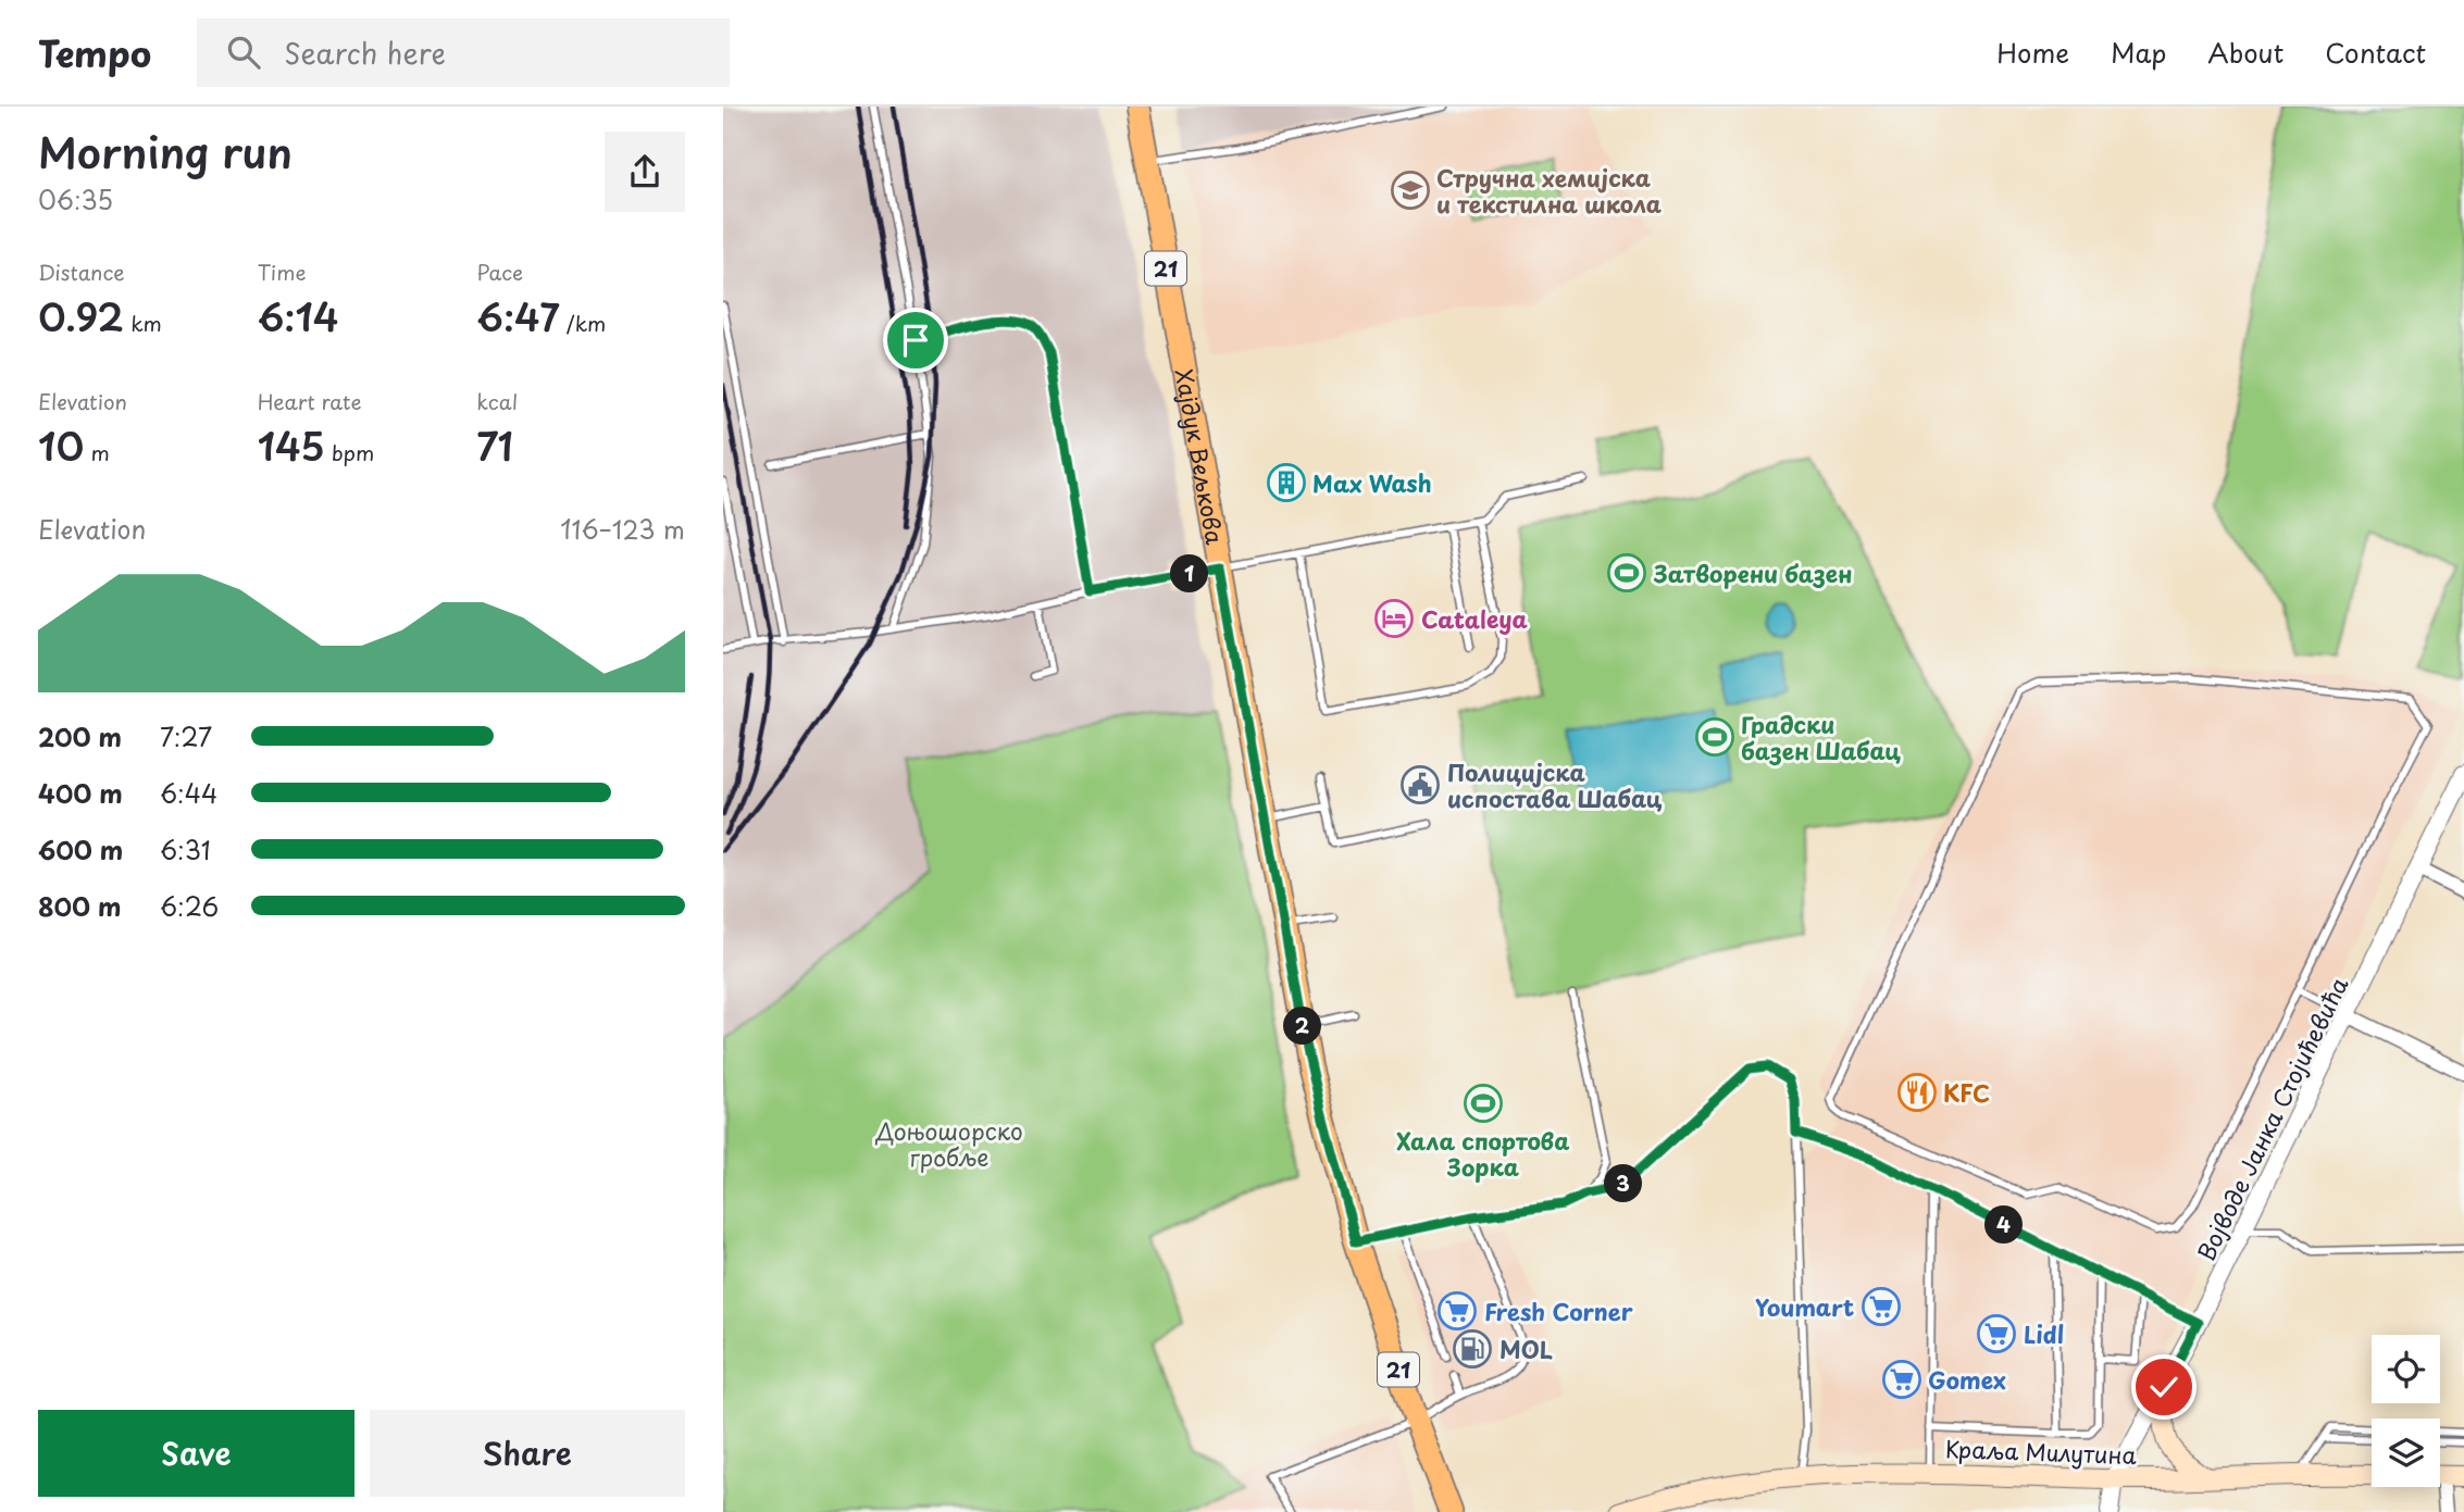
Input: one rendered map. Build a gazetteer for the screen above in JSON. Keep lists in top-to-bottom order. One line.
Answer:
{"streets":{"main road":["21","Хајдук Вељкова","Краља Милутина"],"street":["Војводе Јанка Стојићевића"]},"crossings":[["Војводе Јанка Стојићевића","Краља Милутина"]],"parks":["Доњошорско гробље"],"places":{"school or university":["Стручна хемијска и текстилна школа"],"building":["Max Wash"],"sports":["Затворени базен","Градски базен Шабац","Хала спортова Зорка"],"hotel":["Cataleya"],"public building":["Полицијска испостава Шабац"],"restaurant":["KFC"],"supermarket":["Youmart","Fresh Corner","Lidl","Gomex"],"fuel station":["MOL"]},"page":{"header":"Tempo","search":"Search here","nav":["Home","Map","About","Contact"],"heading":["Morning run","06:35"],"stats":[["Distance","0.92 km"],["Time","6:14"],["Pace","6:47 /km"],["Elevation","10 m"],["Heart rate","145 bpm"],["kcal","71"]],"chart":["Elevation","116–123 m"],"pins":["1","2","3","4"],"list":[{"name":"200 m","note":"7:27"},{"name":"400 m","note":"6:44"},{"name":"600 m","note":"6:31"},{"name":"800 m","note":"6:26"}],"buttons":["Save","Share"]}}
